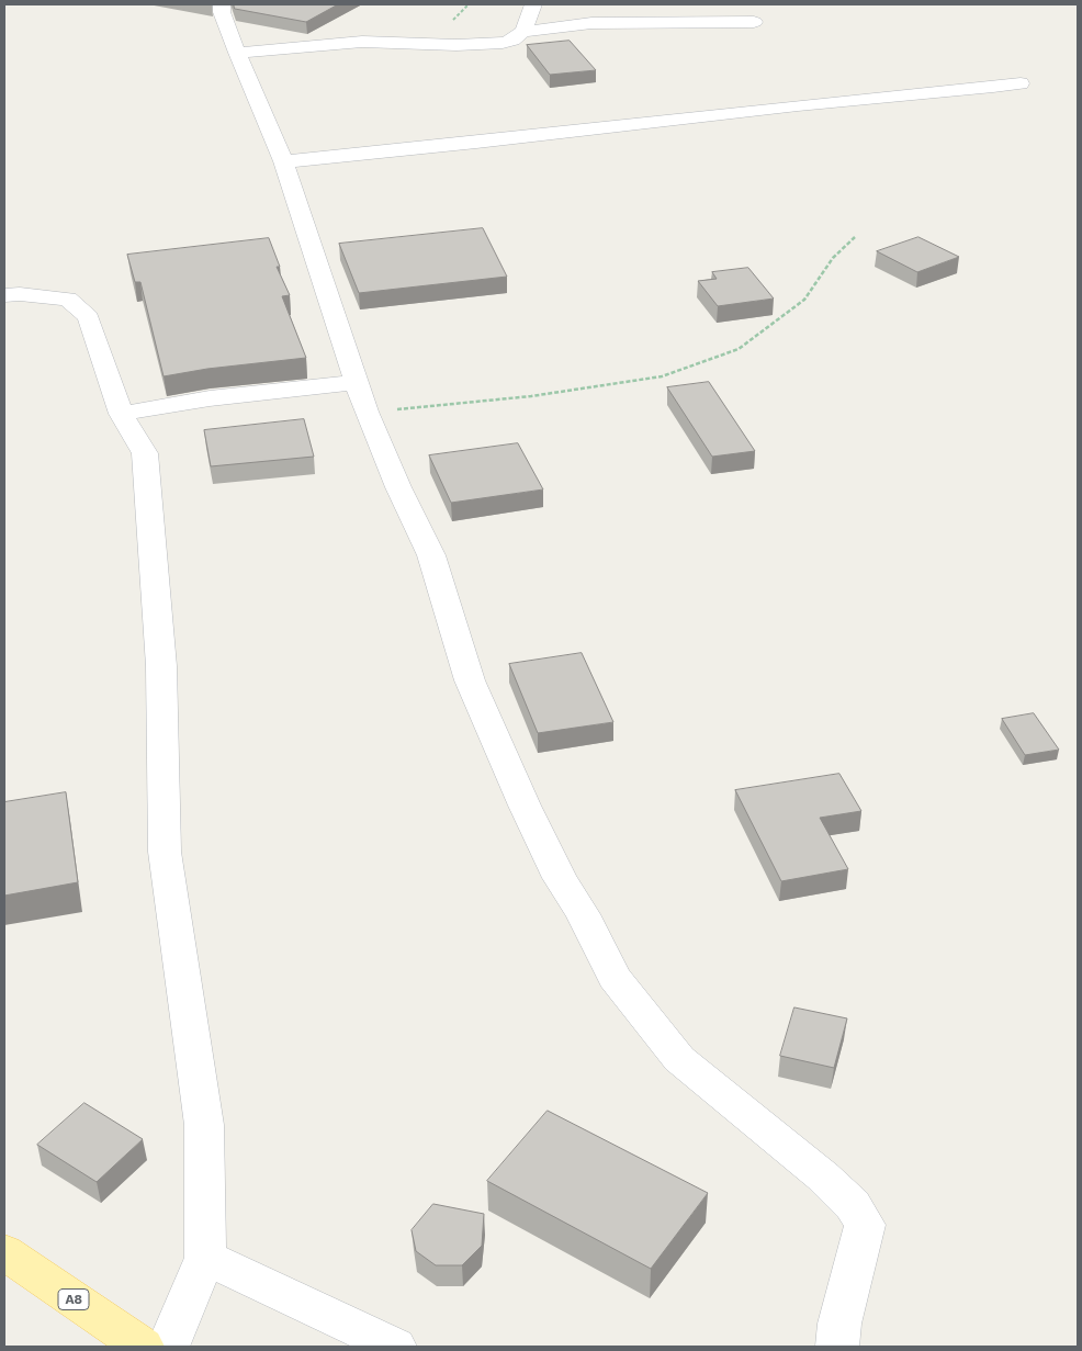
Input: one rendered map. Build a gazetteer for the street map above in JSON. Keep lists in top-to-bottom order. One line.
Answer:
{"streets":{"main road":["A8"]}}
